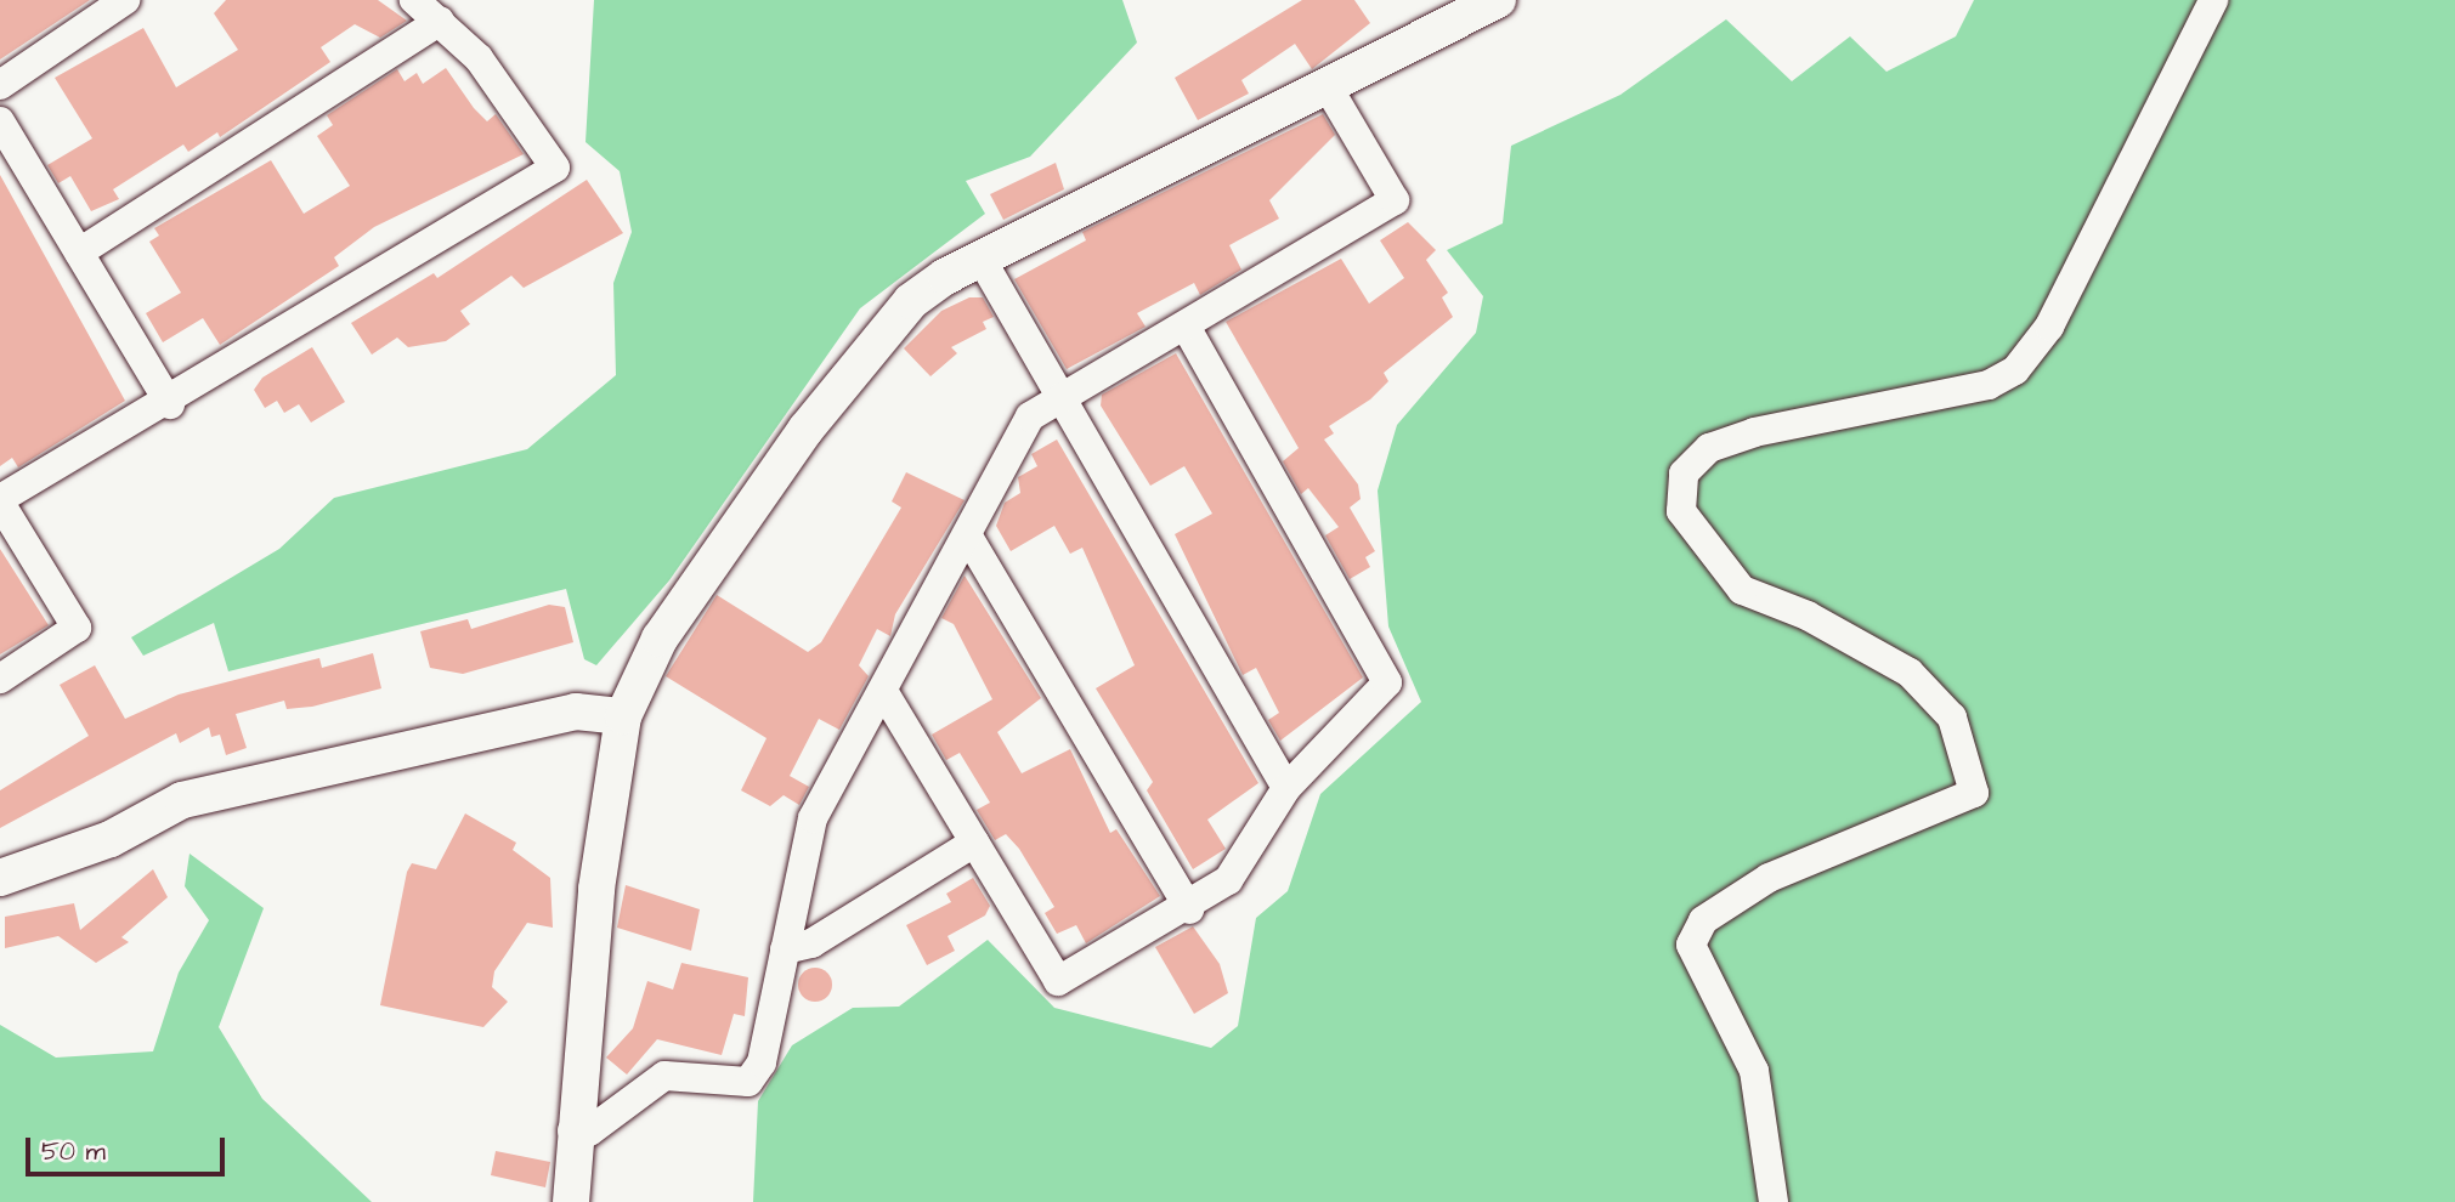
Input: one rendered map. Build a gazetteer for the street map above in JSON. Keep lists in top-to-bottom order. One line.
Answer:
{"scale_bar":"50 m"}
